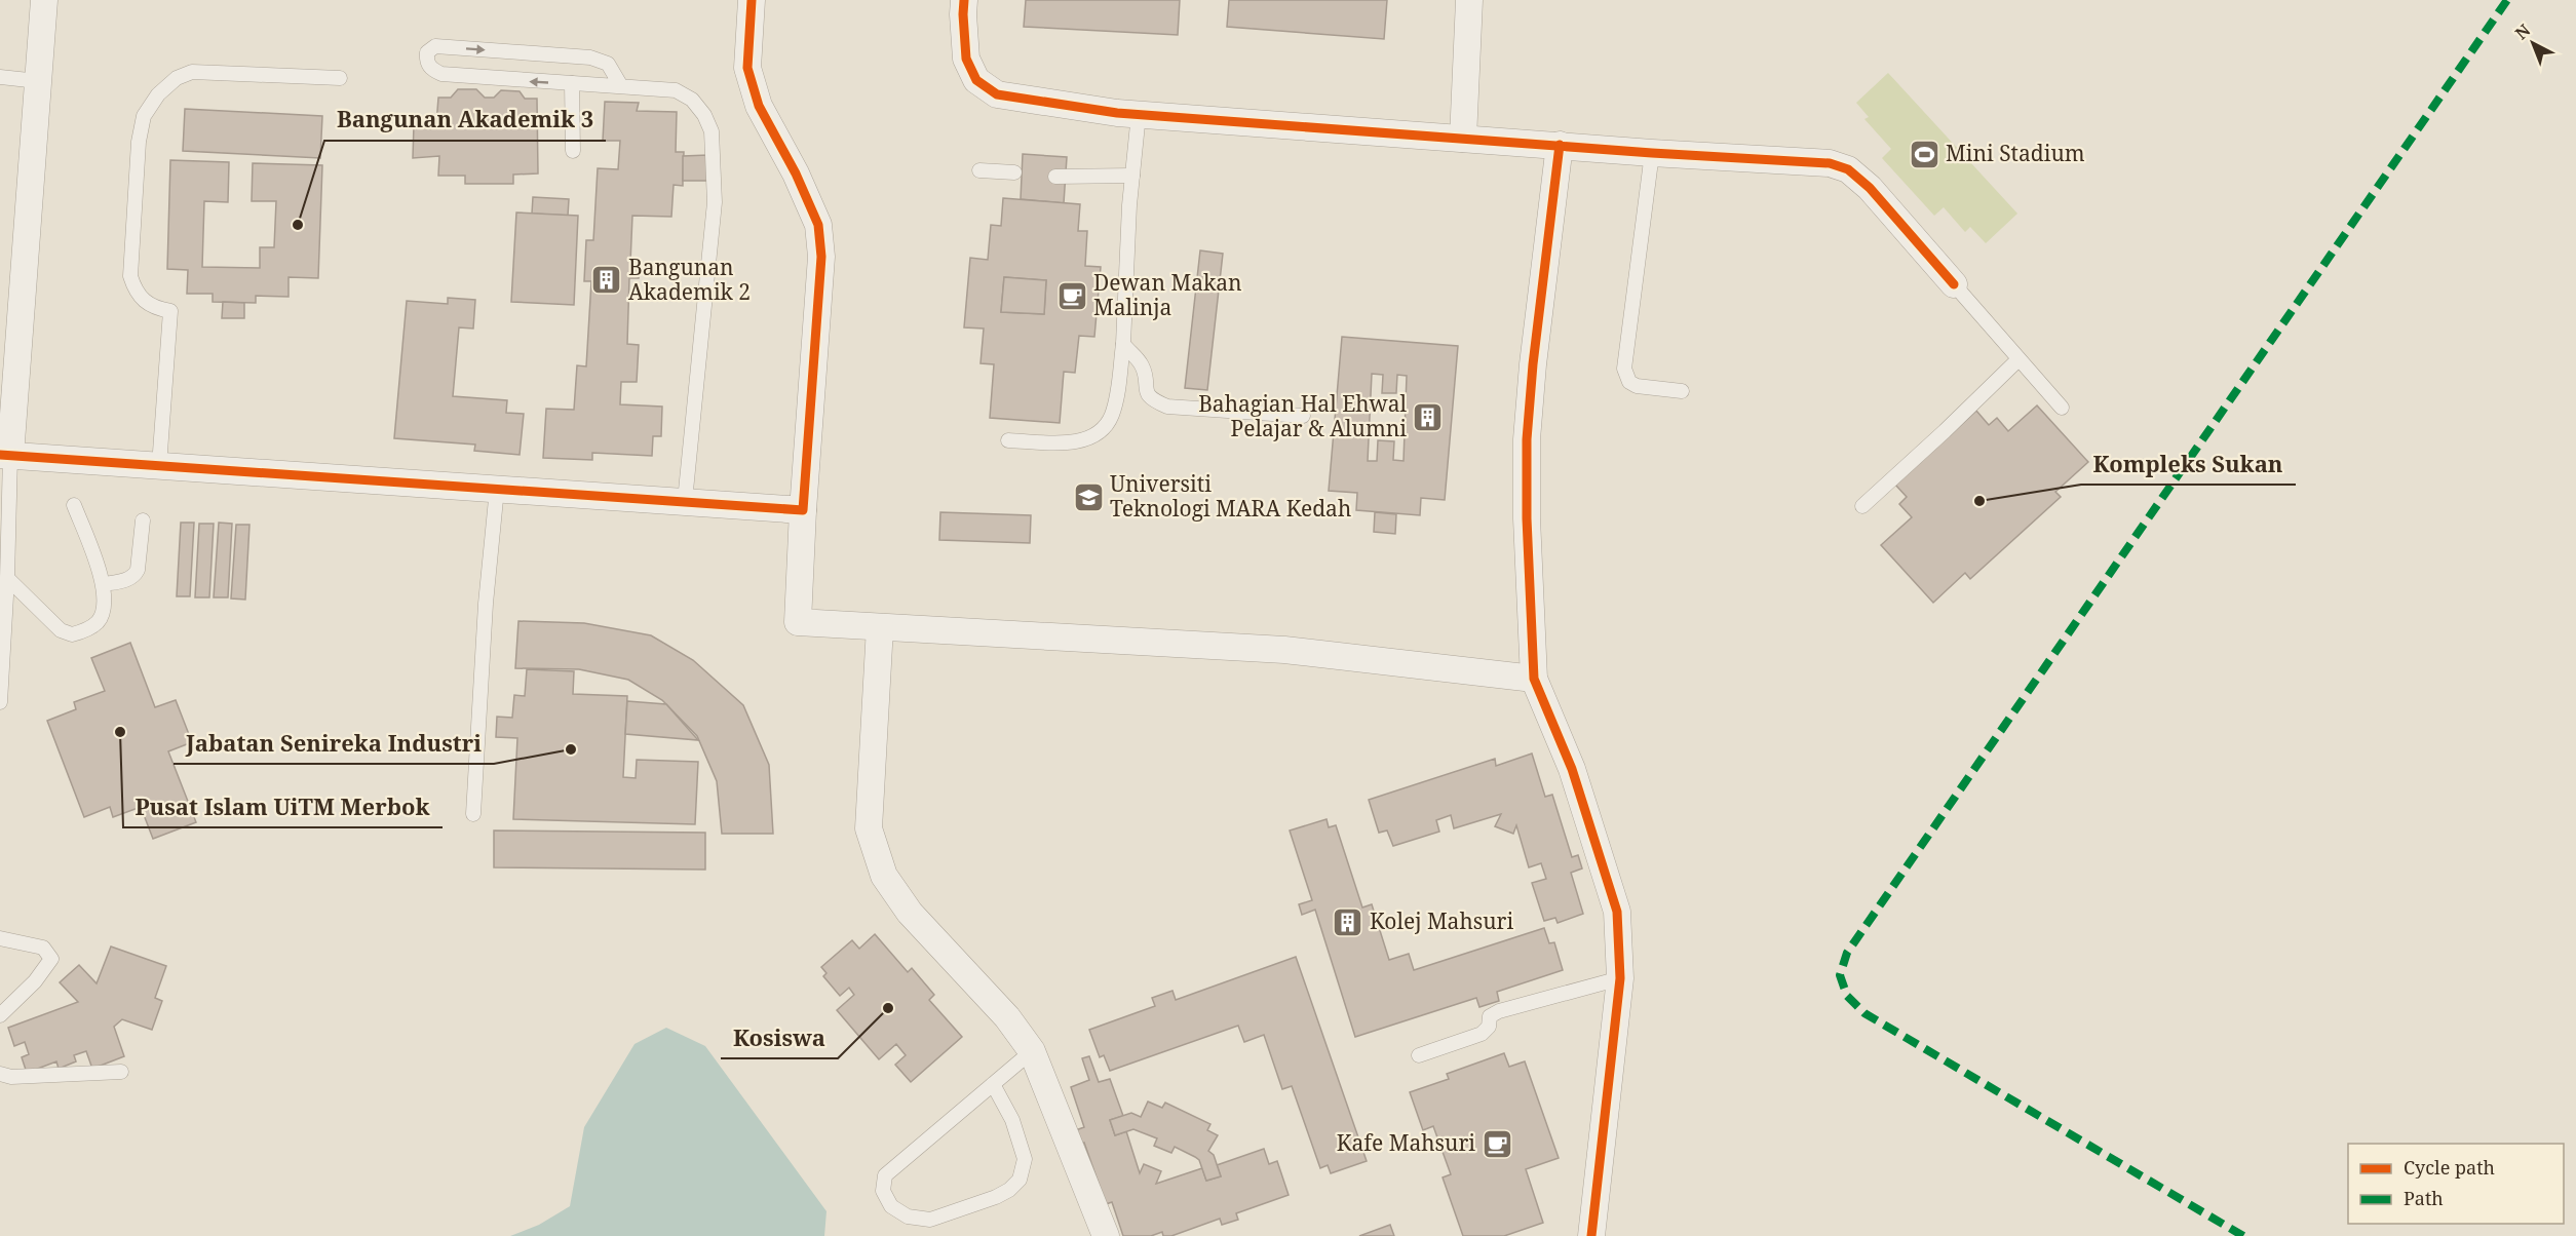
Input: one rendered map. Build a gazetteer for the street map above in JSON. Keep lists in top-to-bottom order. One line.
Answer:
{"places":{"sports":["Mini Stadium"],"other":["Bangunan Akademik 3","Kompleks Sukan","Pusat Islam UiTM Merbok","Jabatan Senireka Industri","Kosiswa"],"building":["Bangunan Akademik 2","Bahagian Hal Ehwal Pelajar & Alumni","Kolej Mahsuri"],"cafe":["Dewan Makan Malinja","Kafe Mahsuri"],"school or university":["Universiti Teknologi MARA Kedah"]},"legend":["Cycle path","Path"],"north":"top left"}
